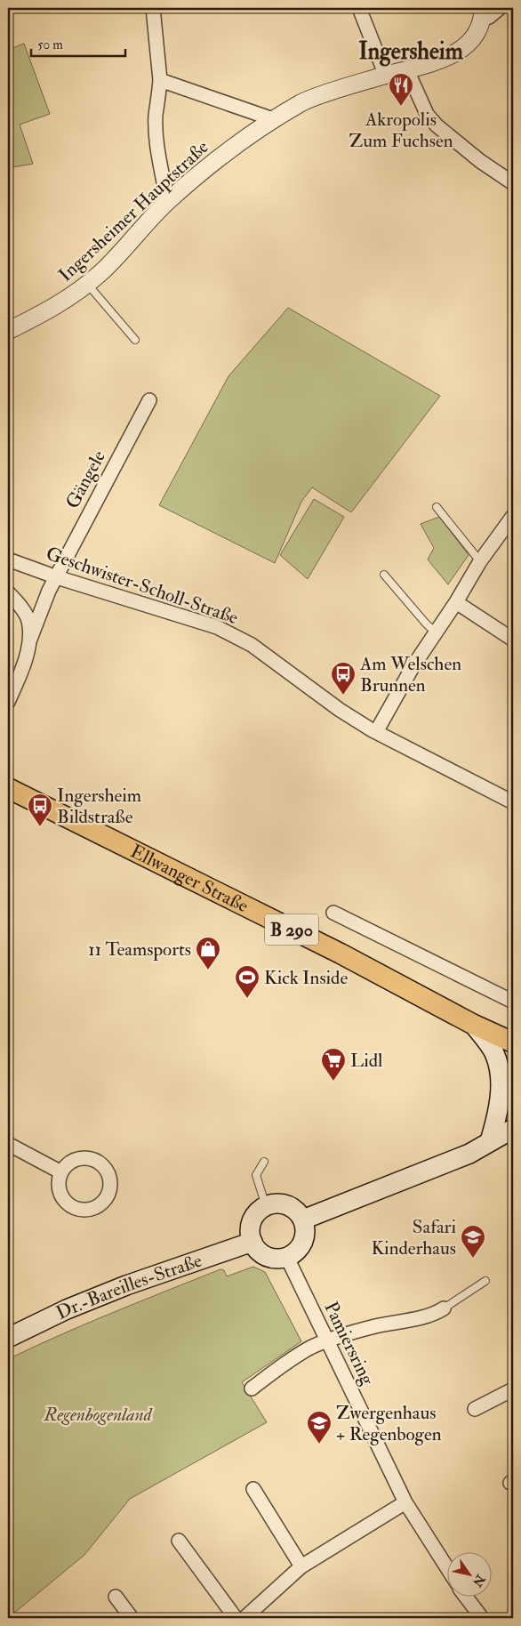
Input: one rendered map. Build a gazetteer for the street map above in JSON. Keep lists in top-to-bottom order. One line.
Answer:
{"streets":{"main road":["Ellwanger Straße","B 290","Dr.-Bareilles-Straße"],"street":["Ingersheimer Hauptstraße","Gängele","Geschwister-Scholl-Straße","Pamiersring"]},"crossings":[["Gängele","Geschwister-Scholl-Straße"],["Dr.-Bareilles-Straße","Pamiersring"]],"districts":["Ingersheim"],"parks":["Regenbogenland"],"places":{"restaurant":["Akropolis Zum Fuchsen"],"bus stop":["Am Welschen Brunnen","Ingersheim Bildstraße"],"shop":["11 Teamsports"],"sports":["Kick Inside"],"supermarket":["Lidl"],"school or university":["Safari Kinderhaus","Zwergenhaus + Regenbogen"]},"scale_bar":"50 m","north":"bottom right"}
